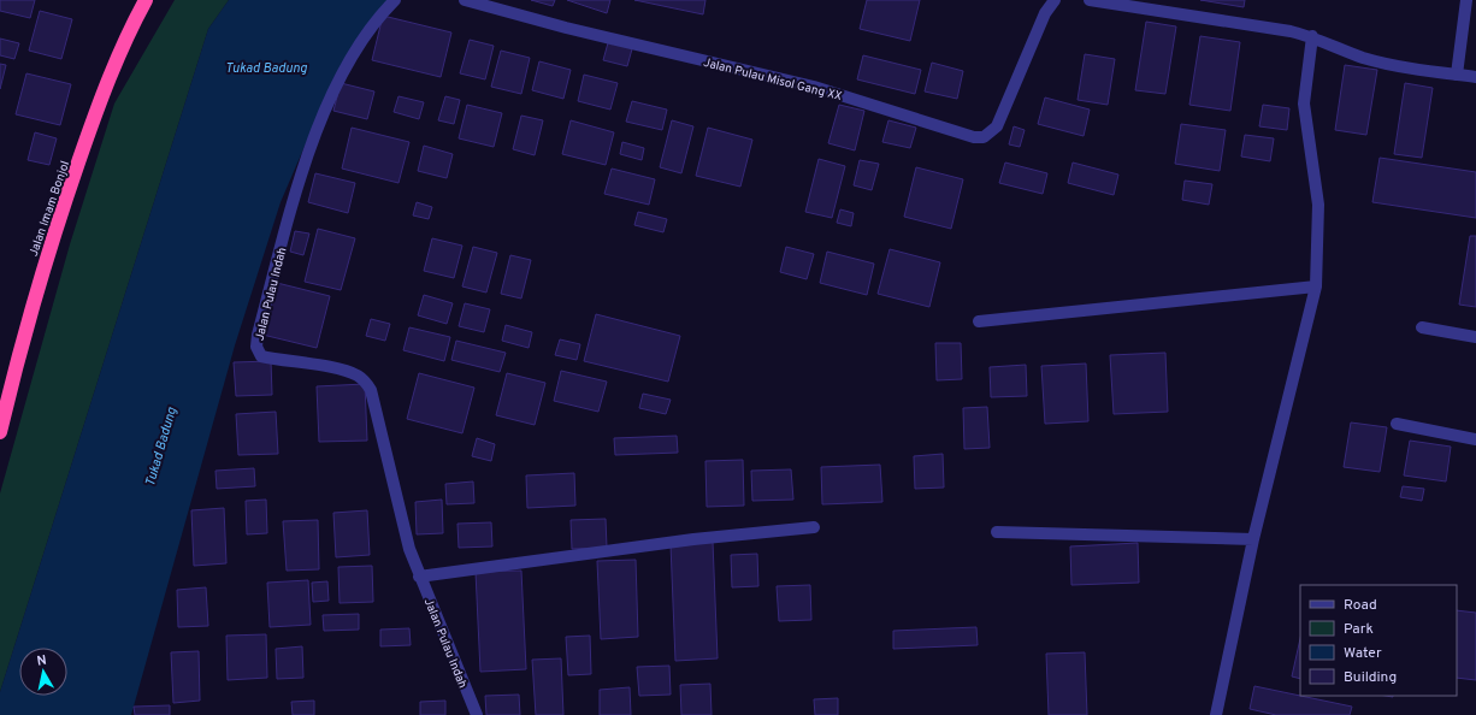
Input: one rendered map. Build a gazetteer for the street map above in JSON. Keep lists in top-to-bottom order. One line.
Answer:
{"streets":{"highway":["Jalan Imam Bonjol"],"street":["Jalan Pulau Misol Gang XX","Jalan Pulau Indah"]},"water":["Tukad Badung"],"legend":["Road","Park","Water","Building"],"north":"top"}
